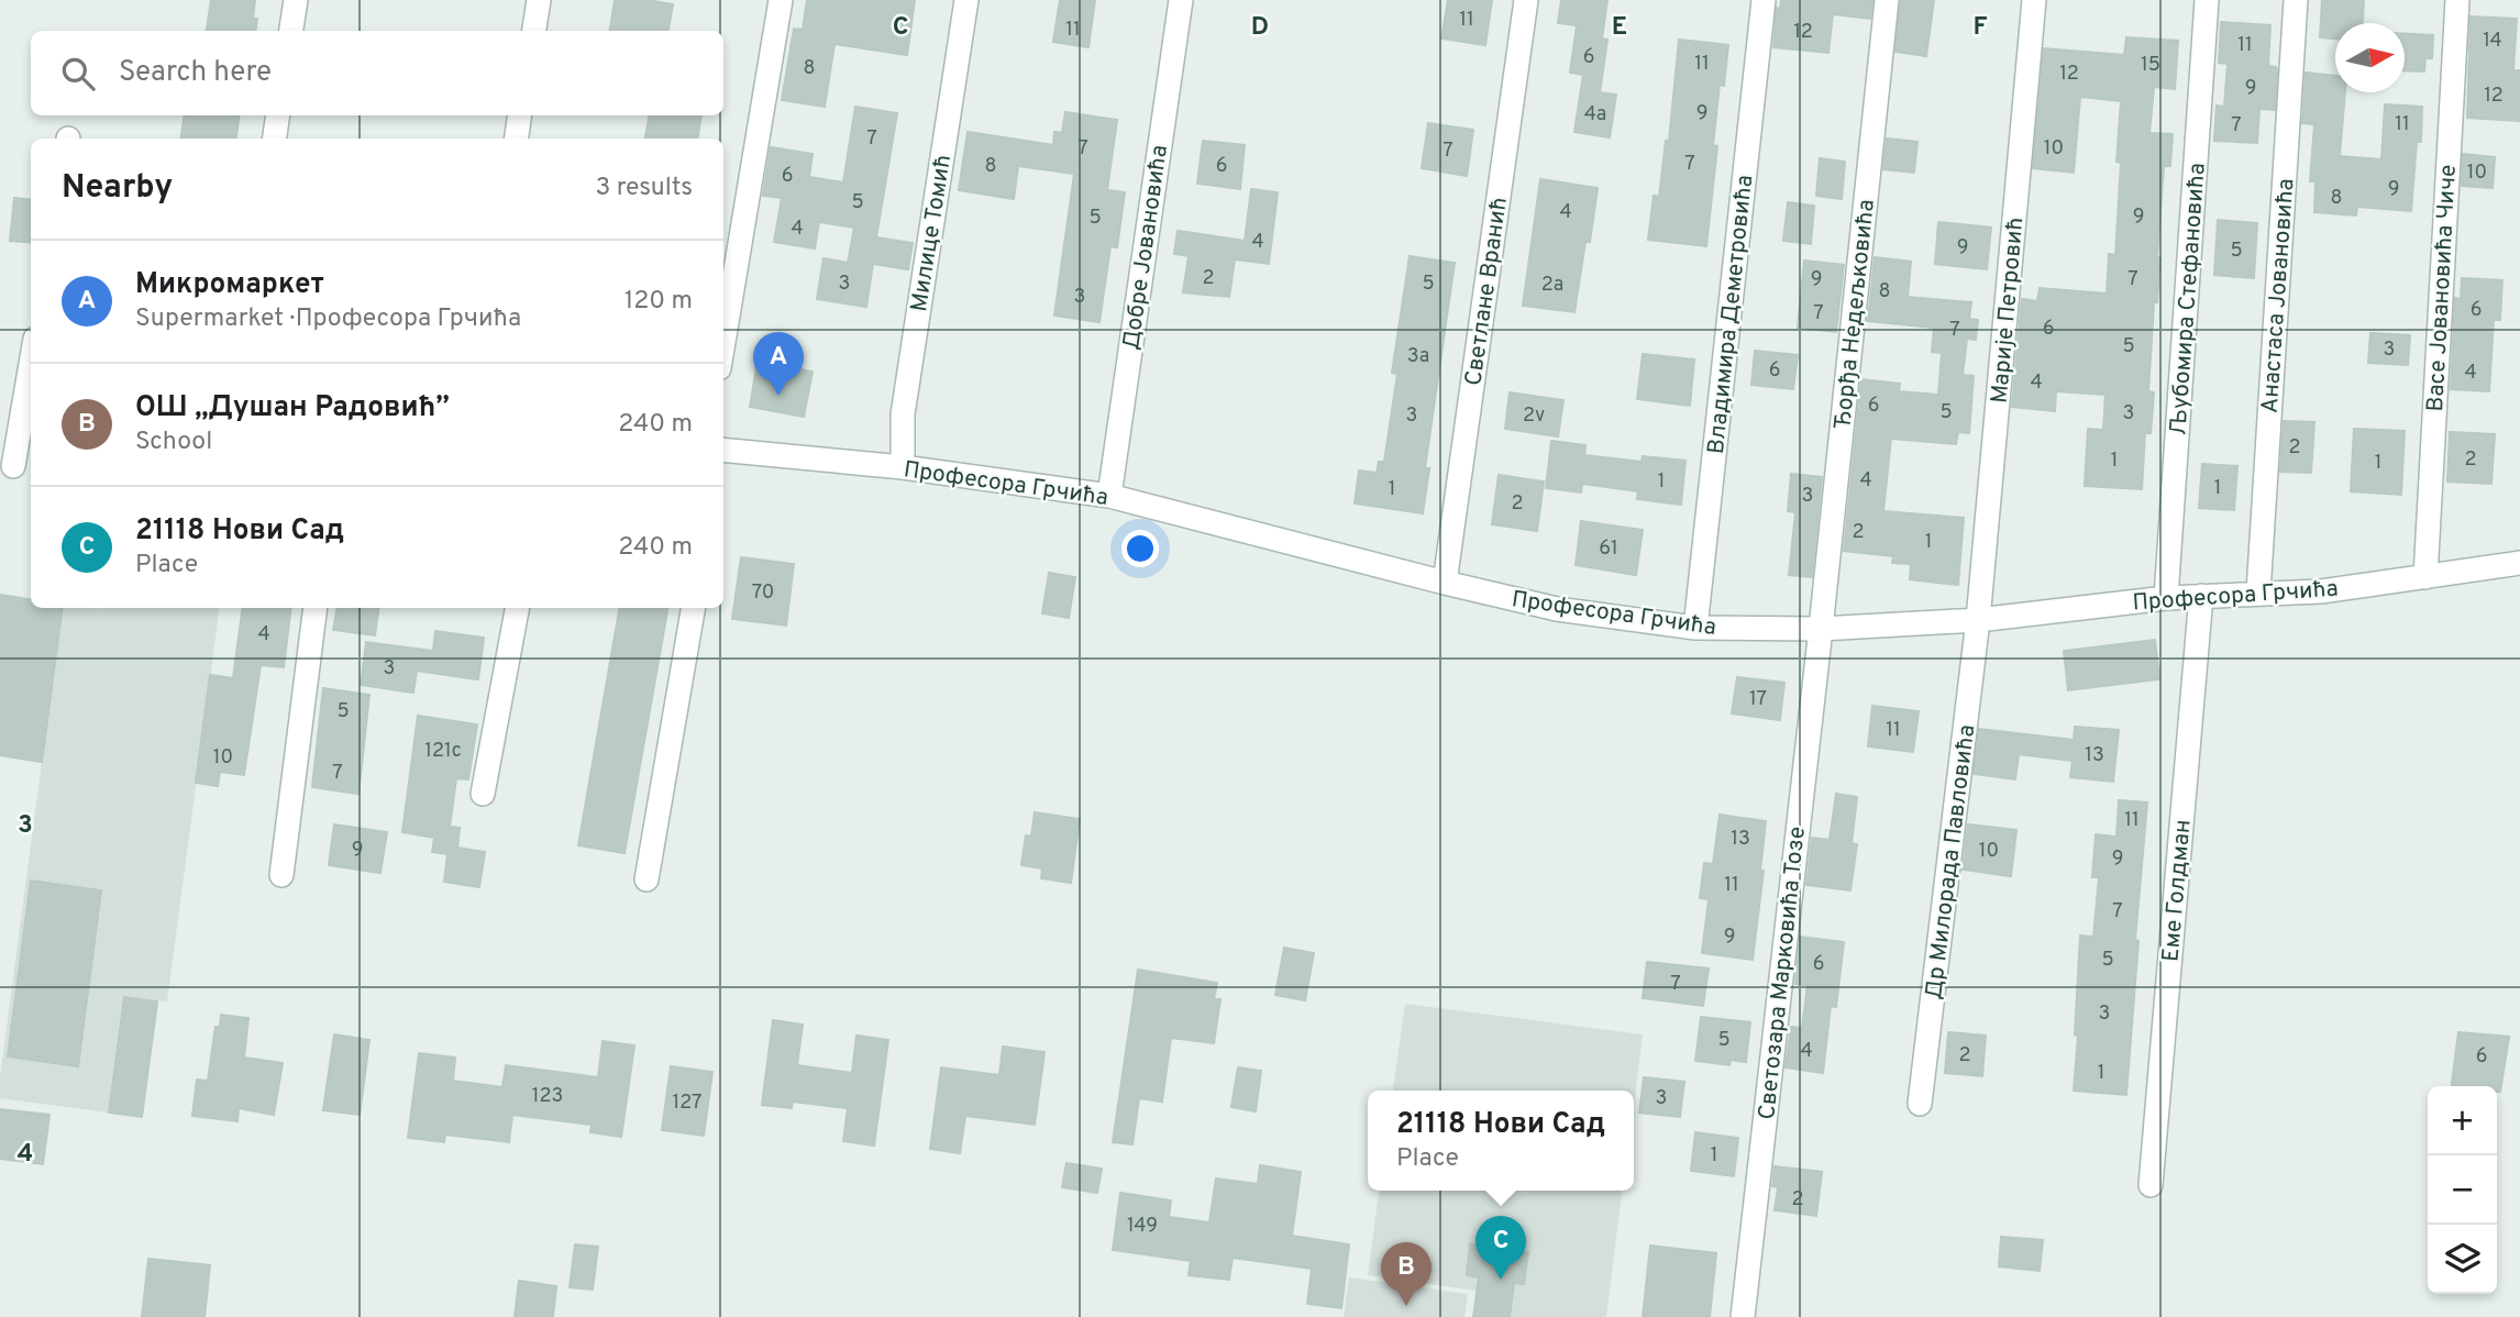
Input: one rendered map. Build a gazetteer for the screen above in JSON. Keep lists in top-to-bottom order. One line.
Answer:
{"streets":{"street":["Милице Томић","Добре Јовановића","Васе Јовановића Чиче","Светлане Вранић","Анастаса Јовановића","Љубомира Стефановића","Марије Петровић","Владимира Деметровића","Ђорђа Недељковића","Професора Грчића","Др Милорада Павловића","Еме Голдман","Светозара Марковића Тозе"]},"crossings":[["Милице Томић","Професора Грчића"],["Добре Јовановића","Професора Грчића"],["Васе Јовановића Чиче","Професора Грчића"],["Светлане Вранић","Професора Грчића"],["Анастаса Јовановића","Професора Грчића"],["Љубомира Стефановића","Професора Грчића"],["Марије Петровић","Професора Грчића"],["Марије Петровић","Др Милорада Павловића"],["Владимира Деметровића","Професора Грчића"],["Ђорђа Недељковића","Професора Грчића"],["Ђорђа Недељковића","Светозара Марковића Тозе"],["Професора Грчића","Др Милорада Павловића"],["Професора Грчића","Еме Голдман"],["Професора Грчића","Светозара Марковића Тозе"]],"house_numbers":["11","11","12","14","11","6","11","15","8","12","9","12","9","4a","11","7","7","7","10","7","7","8","6","10","6","9","8","5","4","9","5","4","4","9","5","2","9","7","3","5","2a","8","3","6","7","6","7","5","3","3a","6","4","4","6","5","3","3","2v","2","2","1","1","4","1","1","1","3","2","2","1","61","70","4","3","17","5","11","121c","13","10","7","11","13","9","10","9","11","7","9","5","6","7","3","5","4","2","6","1","123","3","127","1","2","149"],"north":"right","page":{"search":"Search here","heading":["Nearby","3 results"],"list":[{"mark":"A","name":"Микромаркет","note":"Supermarket · Професора Грчића","value":"120 m"},{"mark":"B","name":"ОШ „Душан Радовић”","note":"School","value":"240 m"},{"mark":"C","name":"21118 Нови Сад","note":"Place","value":"240 m"}],"pins":["A","C","B"],"map_buttons":["+","−"],"popup":["21118 Нови Сад","Place"]},"grid":{"columns":["C","D","E","F"],"rows":["3","4"]}}
